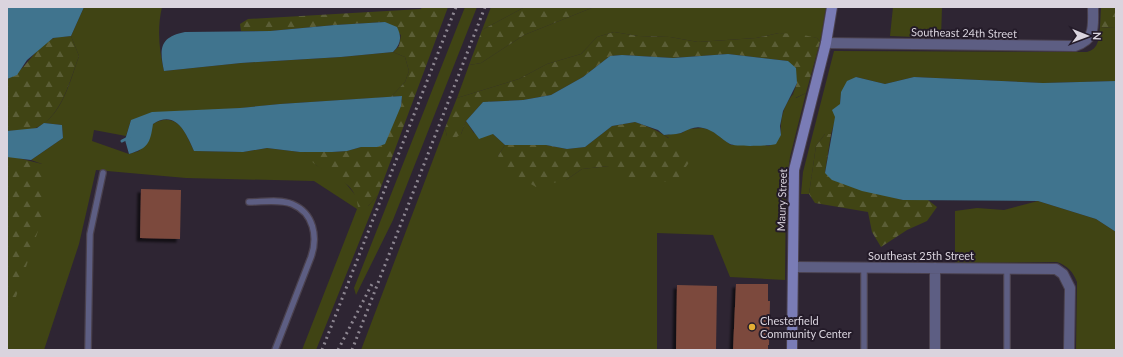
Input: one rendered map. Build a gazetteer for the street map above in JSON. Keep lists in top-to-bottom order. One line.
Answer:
{"streets":{"main road":["Maury Street"],"street":["Southeast 24th Street","Southeast 25th Street"]},"crossings":[["Southeast 24th Street","Maury Street"],["Maury Street","Southeast 25th Street"]],"places":["Chesterfield Community Center"],"north":"right"}
